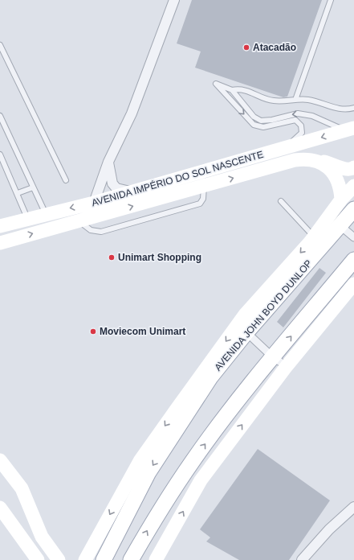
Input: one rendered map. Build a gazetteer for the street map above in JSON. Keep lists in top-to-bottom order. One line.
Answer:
{"streets":{"main road":["AVENIDA IMPÉRIO DO SOL NASCENTE","AVENIDA JOHN BOYD DUNLOP"]},"places":["Atacadão","Unimart Shopping","Moviecom Unimart"]}
